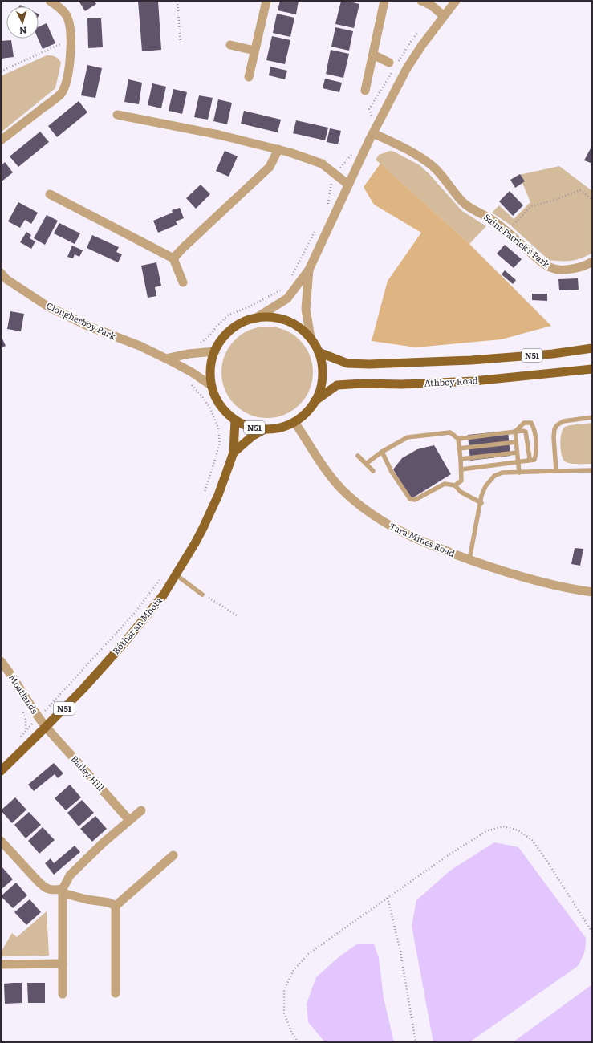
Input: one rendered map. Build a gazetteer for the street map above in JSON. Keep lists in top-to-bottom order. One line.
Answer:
{"streets":{"main road":["N51","Athboy Road","Bóthar an Mhota"],"street":["Saint Patrick's Park","Clougherboy Park","Tara Mines Road","Moatlands","Bailey Hill"]},"crossings":[["Clougherboy Park","N51"],["Clougherboy Park","Athboy Road"],["Clougherboy Park","Tara Mines Road"],["Clougherboy Park","Bóthar an Mhota"],["N51","Athboy Road"],["N51","Tara Mines Road"],["N51","Bóthar an Mhota"],["Athboy Road","Tara Mines Road"],["Athboy Road","Bóthar an Mhota"],["Tara Mines Road","Bóthar an Mhota"],["Bóthar an Mhota","Moatlands"],["Bóthar an Mhota","Bailey Hill"],["Moatlands","Bailey Hill"]],"north":"bottom"}
